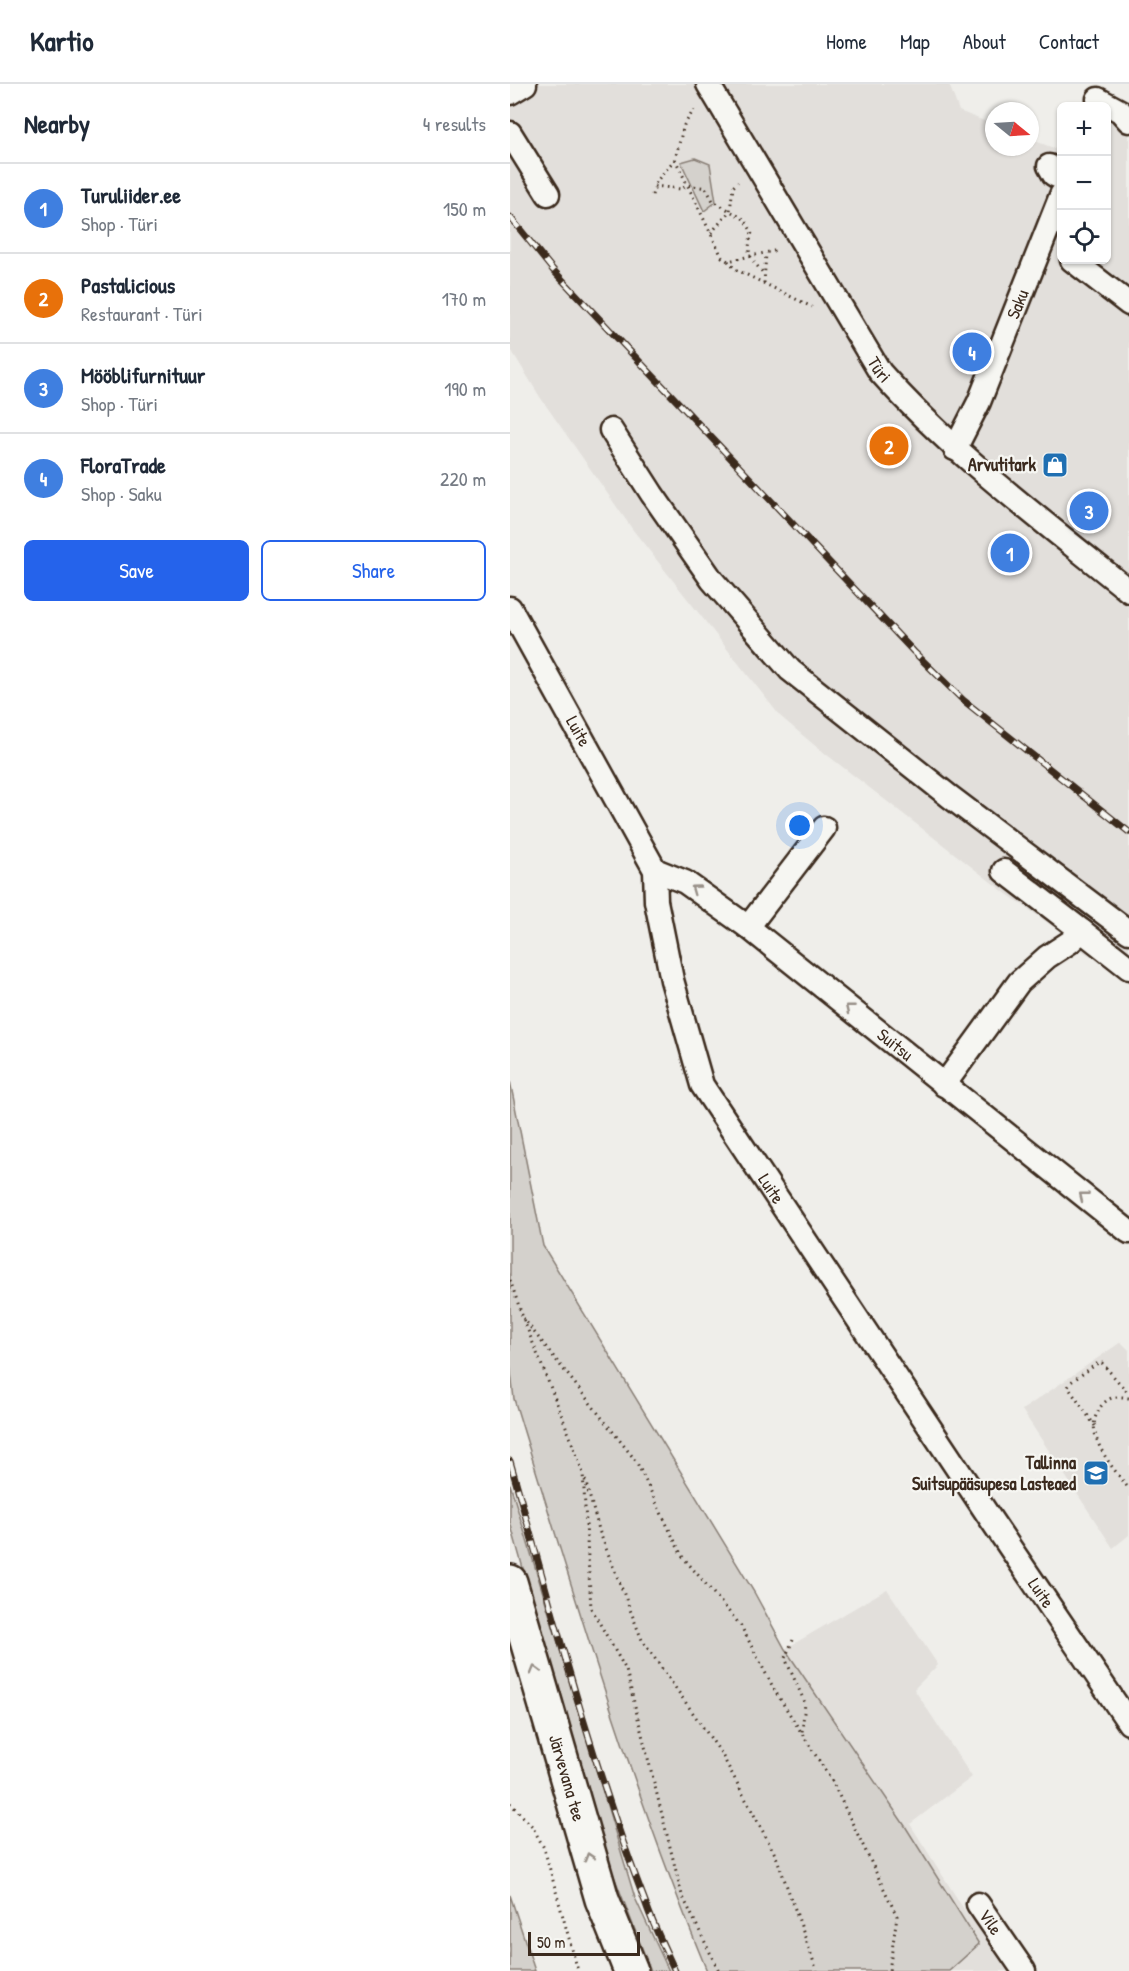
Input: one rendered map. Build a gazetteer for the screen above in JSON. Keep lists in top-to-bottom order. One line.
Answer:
{"streets":{"highway":["Järvevana tee"],"street":["Saku","Türi","Luite","Suitsu","Vile"]},"crossings":[["Saku","Türi"],["Luite","Suitsu"]],"one_way":["Suitsu"],"places":{"shop":["Arvutitark"],"school or university":["Tallinna Suitsupääsupesa Lasteaed"]},"scale_bar":"50 m","north":"right","page":{"header":"Kartio","nav":["Home","Map","About","Contact"],"heading":["Nearby","4 results"],"map_buttons":["+","−"],"list":[{"mark":"1","name":"Turuliider.ee","note":"Shop · Türi","value":"150 m"},{"mark":"2","name":"Pastalicious","note":"Restaurant · Türi","value":"170 m"},{"mark":"3","name":"Mööblifurnituur","note":"Shop · Türi","value":"190 m"},{"mark":"4","name":"FloraTrade","note":"Shop · Saku","value":"220 m"}],"pins":["4","2","3","1"],"buttons":["Save","Share"],"scale":"50 m"}}
